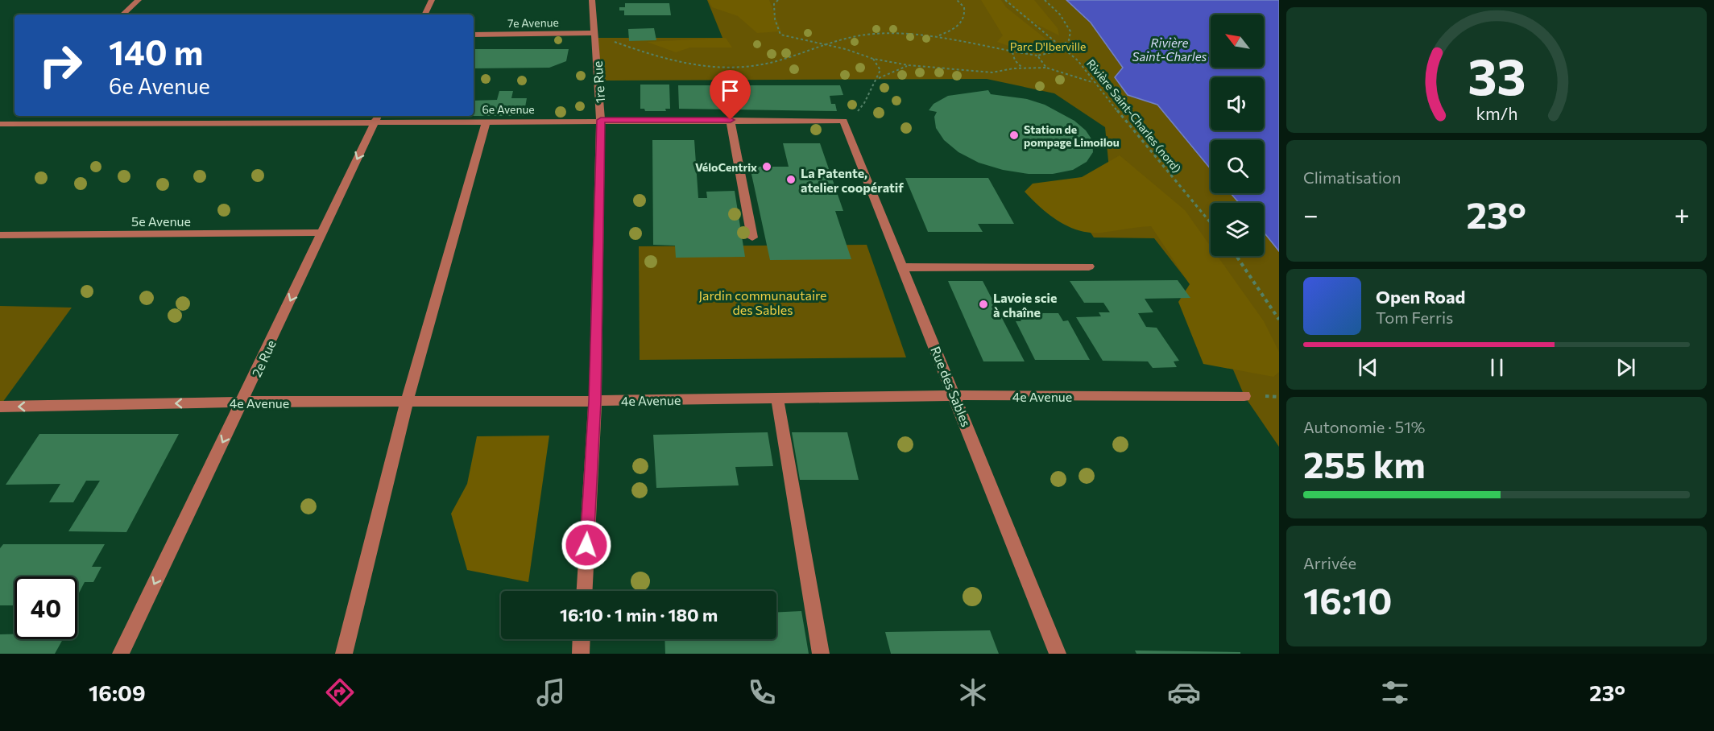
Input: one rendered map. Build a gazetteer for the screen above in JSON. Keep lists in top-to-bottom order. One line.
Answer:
{"streets":{"street":["7e Avenue","1re Rue","6e Avenue","5e Avenue","2e Rue","Rue des Sables","4e Avenue"],"path":["Rivière Saint-Charles (nord)"]},"crossings":[["7e Avenue","1re Rue"],["1re Rue","6e Avenue"],["1re Rue","4e Avenue"],["6e Avenue","2e Rue"],["6e Avenue","Rue des Sables"],["5e Avenue","2e Rue"],["2e Rue","4e Avenue"],["Rue des Sables","4e Avenue"]],"one_way":["2e Rue"],"water":["Rivière Saint-Charles"],"parks":["Parc D'Iberville","Jardin communautaire des Sables"],"places":["Station de pompage Limoilou","VéloCentrix","La Patente, atelier coopératif","Lavoie scie à chaîne"],"north":"top left","page":{"turn":["140 m","6e Avenue"],"tile":["Climatisation",["Autonomie · 51%","255 km"],["Arrivée","16:10"]],"heat":["−","23°","+"],"song":["Open Road","Tom Ferris"],"limit":"40","trip":"16:10 · 1 min · 180 m","tabs":["16:09","23°"],"gauge":["33","km/h"]}}
